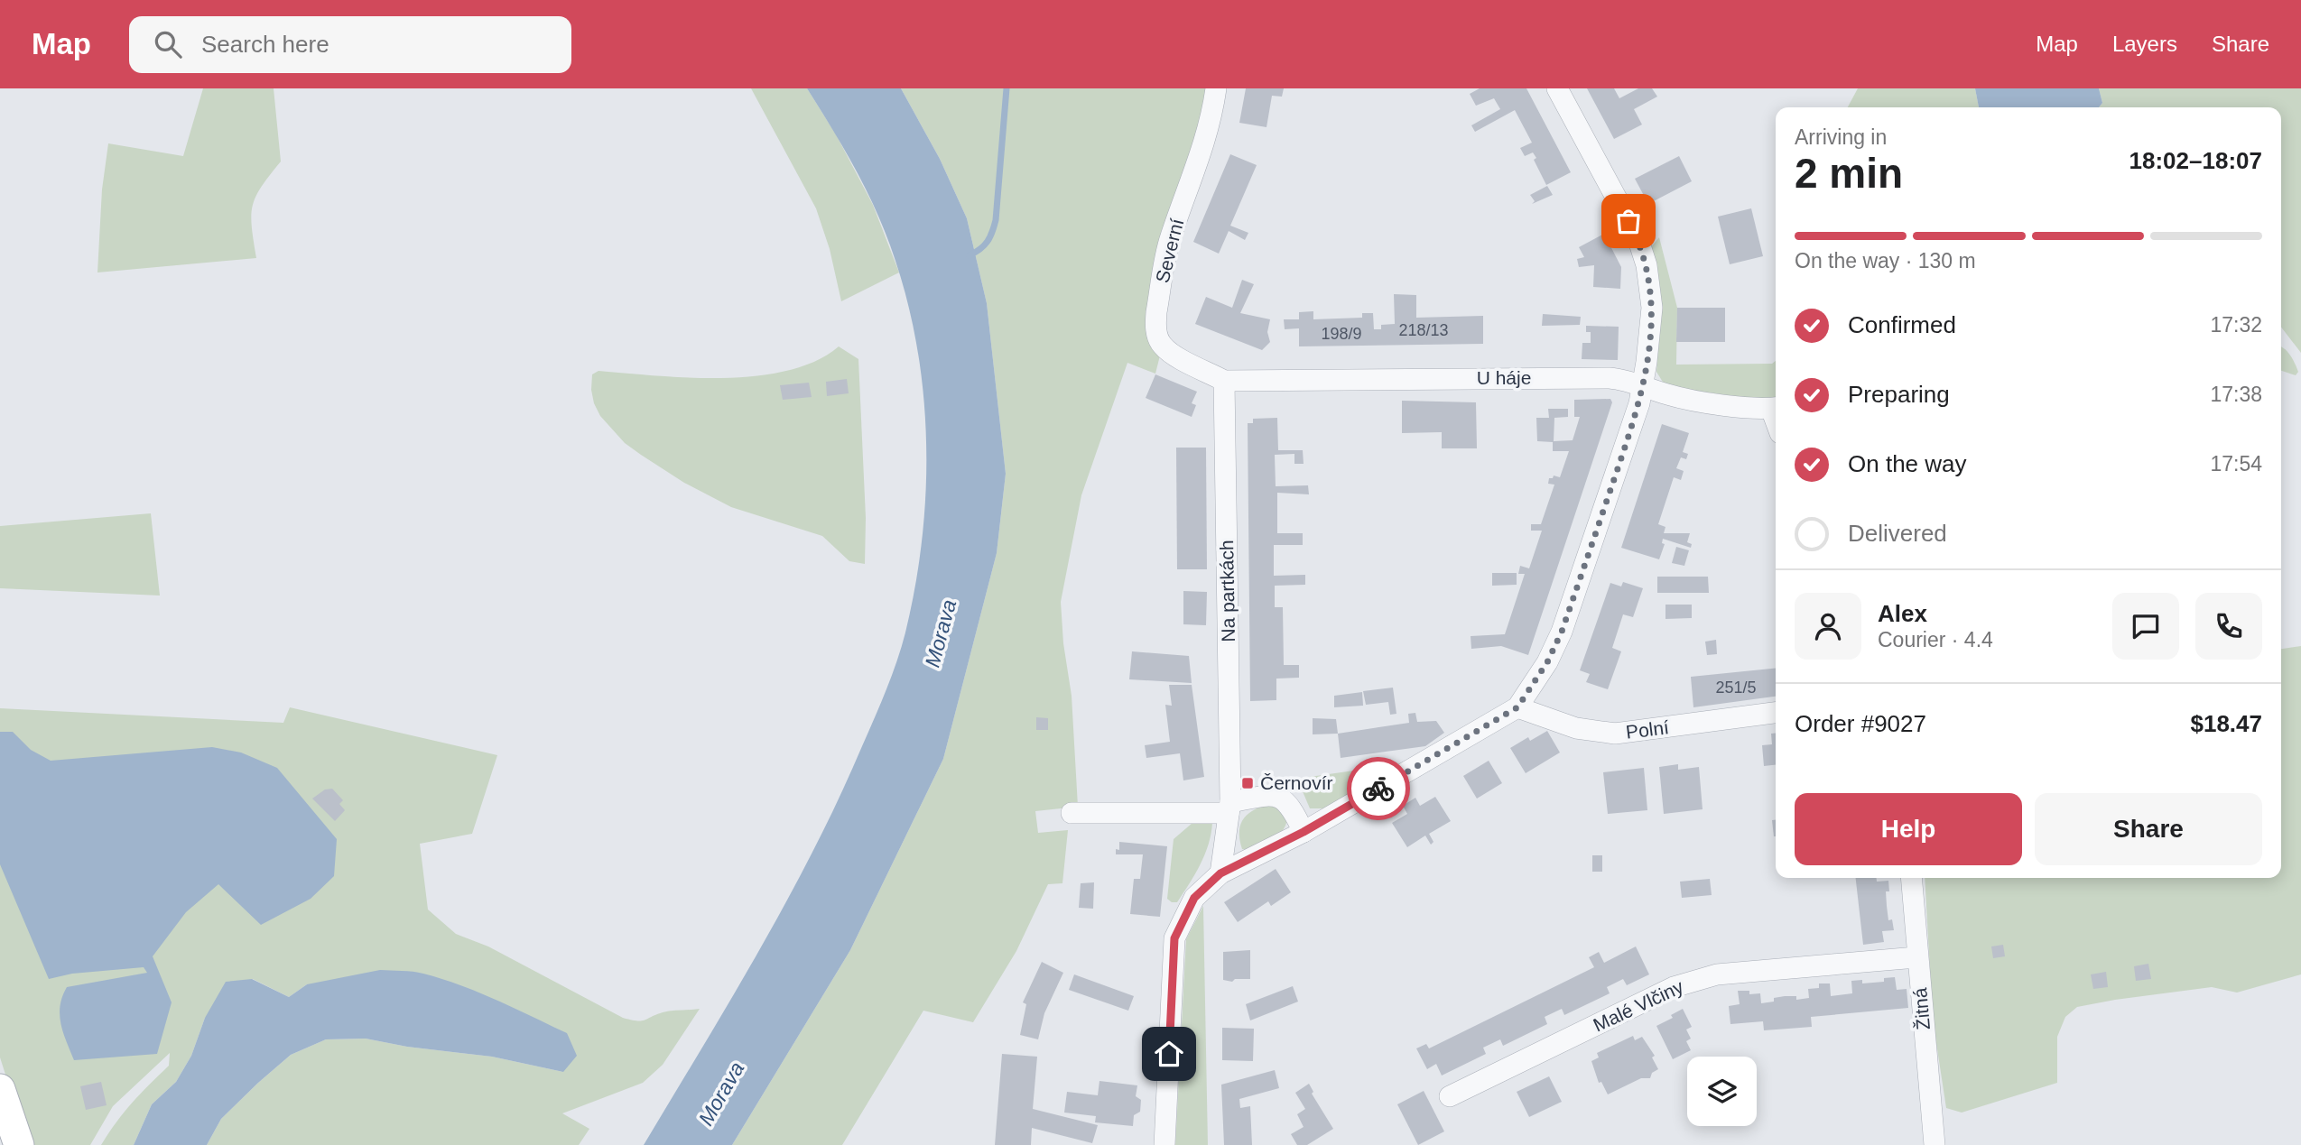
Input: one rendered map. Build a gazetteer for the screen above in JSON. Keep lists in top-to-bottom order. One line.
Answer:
{"streets":{"street":["Severní","U háje","Na partkách","Polní","Malé Vlčiny","Žitná"]},"crossings":[["Severní","U háje"],["Severní","Na partkách"],["U háje","Na partkách"],["Malé Vlčiny","Žitná"]],"water":["Morava"],"places":{"transit":["Černovír"]},"house_numbers":["218/13","198/9","251/5"],"page":{"header":"Map","search":"Search here","nav":["Map","Layers","Share"],"heading":["2 min","Arriving in","18:02–18:07"],"panel":["Alex","Courier · 4.4","Order #9027","$18.47"],"bar":"On the way · 130 m","list":[["Confirmed","17:32"],["Preparing","17:38"],["On the way","17:54"],"Delivered"],"buttons":["Help","Share"]}}
